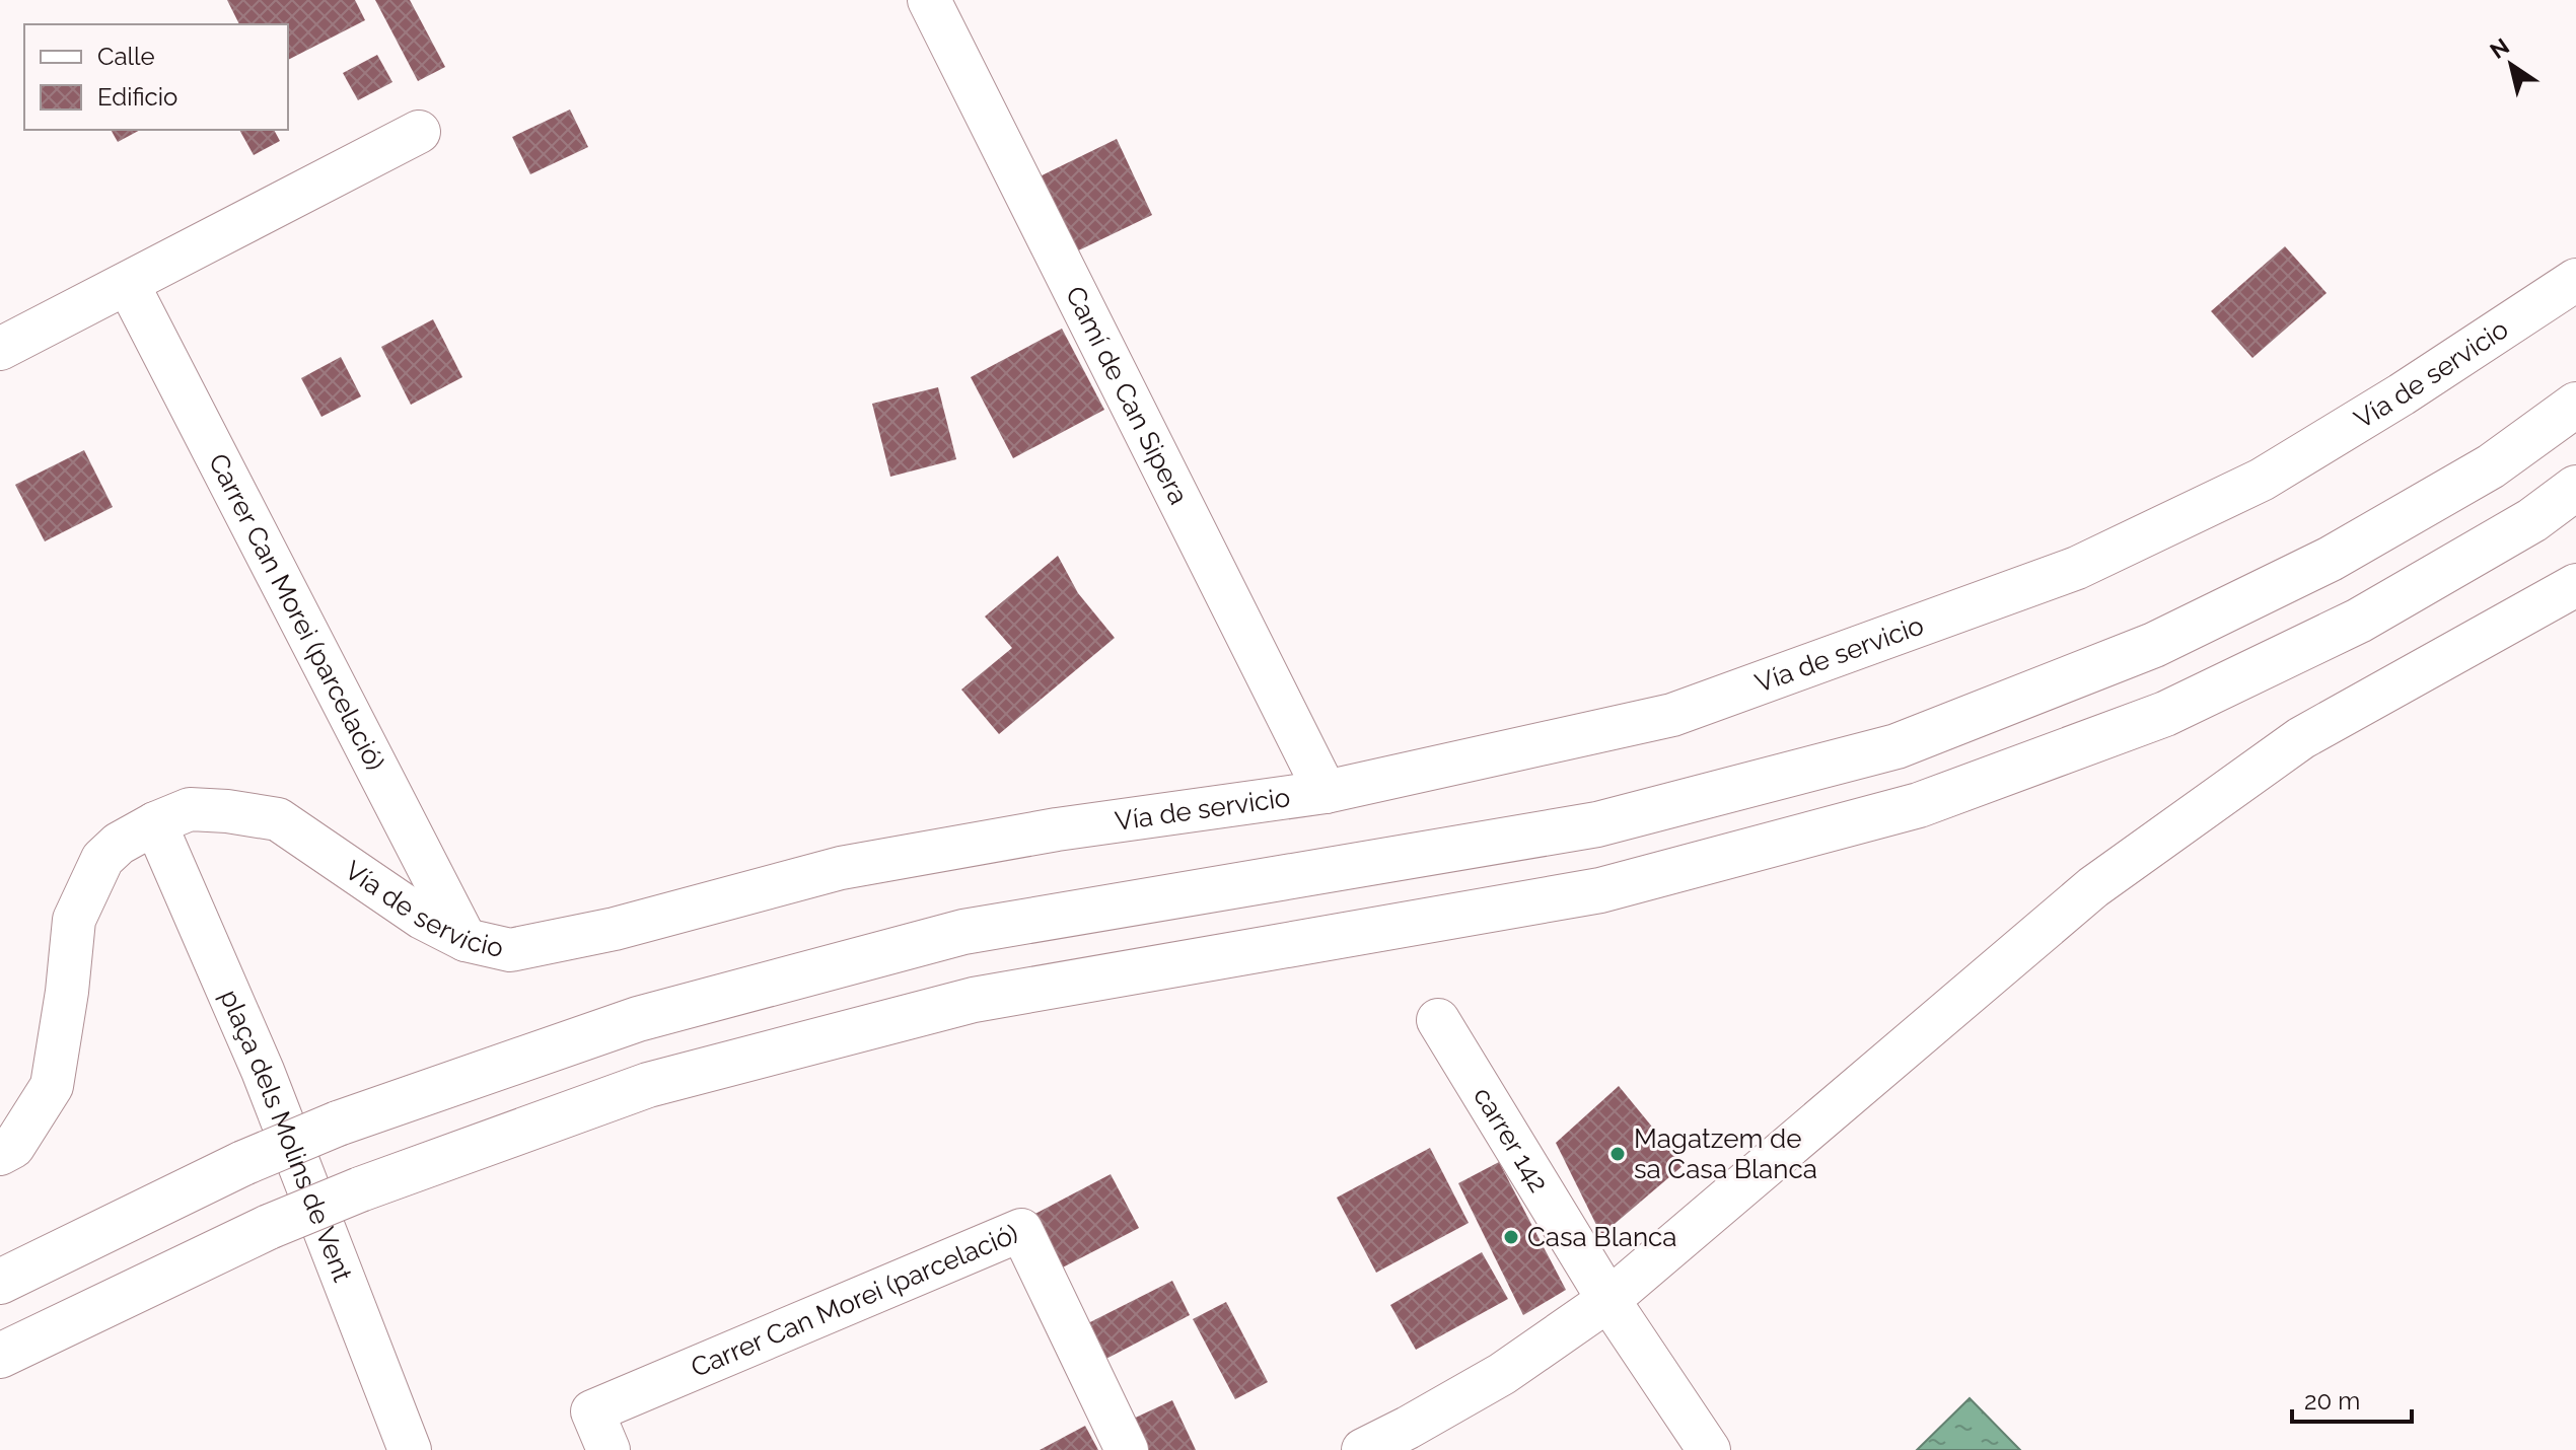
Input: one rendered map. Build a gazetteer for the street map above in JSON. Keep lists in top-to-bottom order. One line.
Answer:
{"streets":{"street":["Vía de servicio","Camí de Can Sipera","Carrer Can Morei (parcelació)","plaça dels Molins de Vent","carrer 142"]},"crossings":[["Vía de servicio","Camí de Can Sipera"],["Vía de servicio","Carrer Can Morei (parcelació)"],["Vía de servicio","plaça dels Molins de Vent"]],"places":["Magatzem de sa Casa Blanca","Casa Blanca"],"legend":["Calle","Edificio"],"scale_bar":"20 m","north":"top left"}
